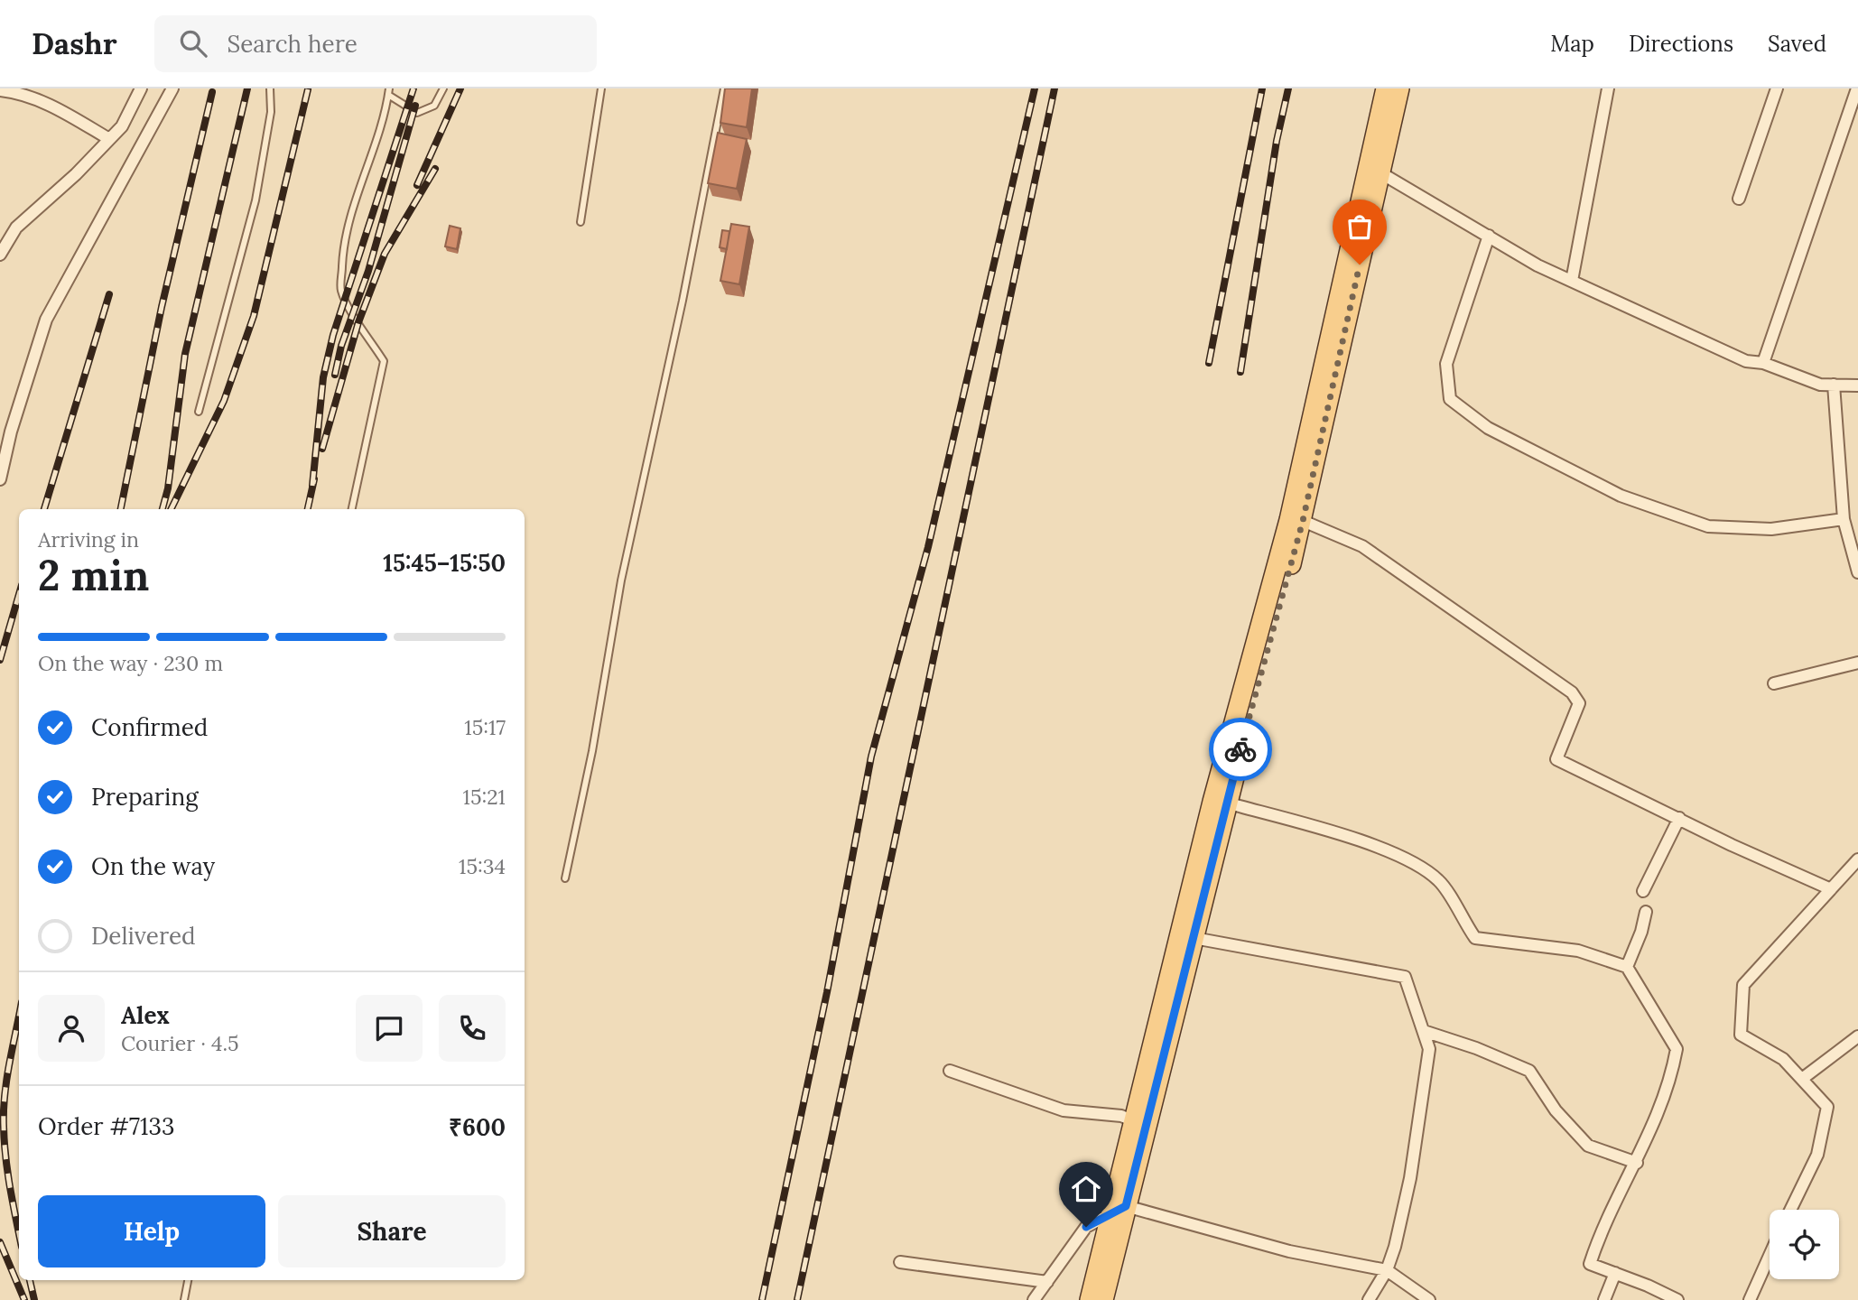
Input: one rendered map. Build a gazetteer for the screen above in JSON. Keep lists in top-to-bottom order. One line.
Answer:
{"page":{"header":"Dashr","search":"Search here","nav":["Map","Directions","Saved"],"heading":["2 min","Arriving in","15:45–15:50"],"panel":["Alex","Courier · 4.5","Order #7133","₹600"],"bar":"On the way · 230 m","list":[["Confirmed","15:17"],["Preparing","15:21"],["On the way","15:34"],"Delivered"],"buttons":["Help","Share"]}}
